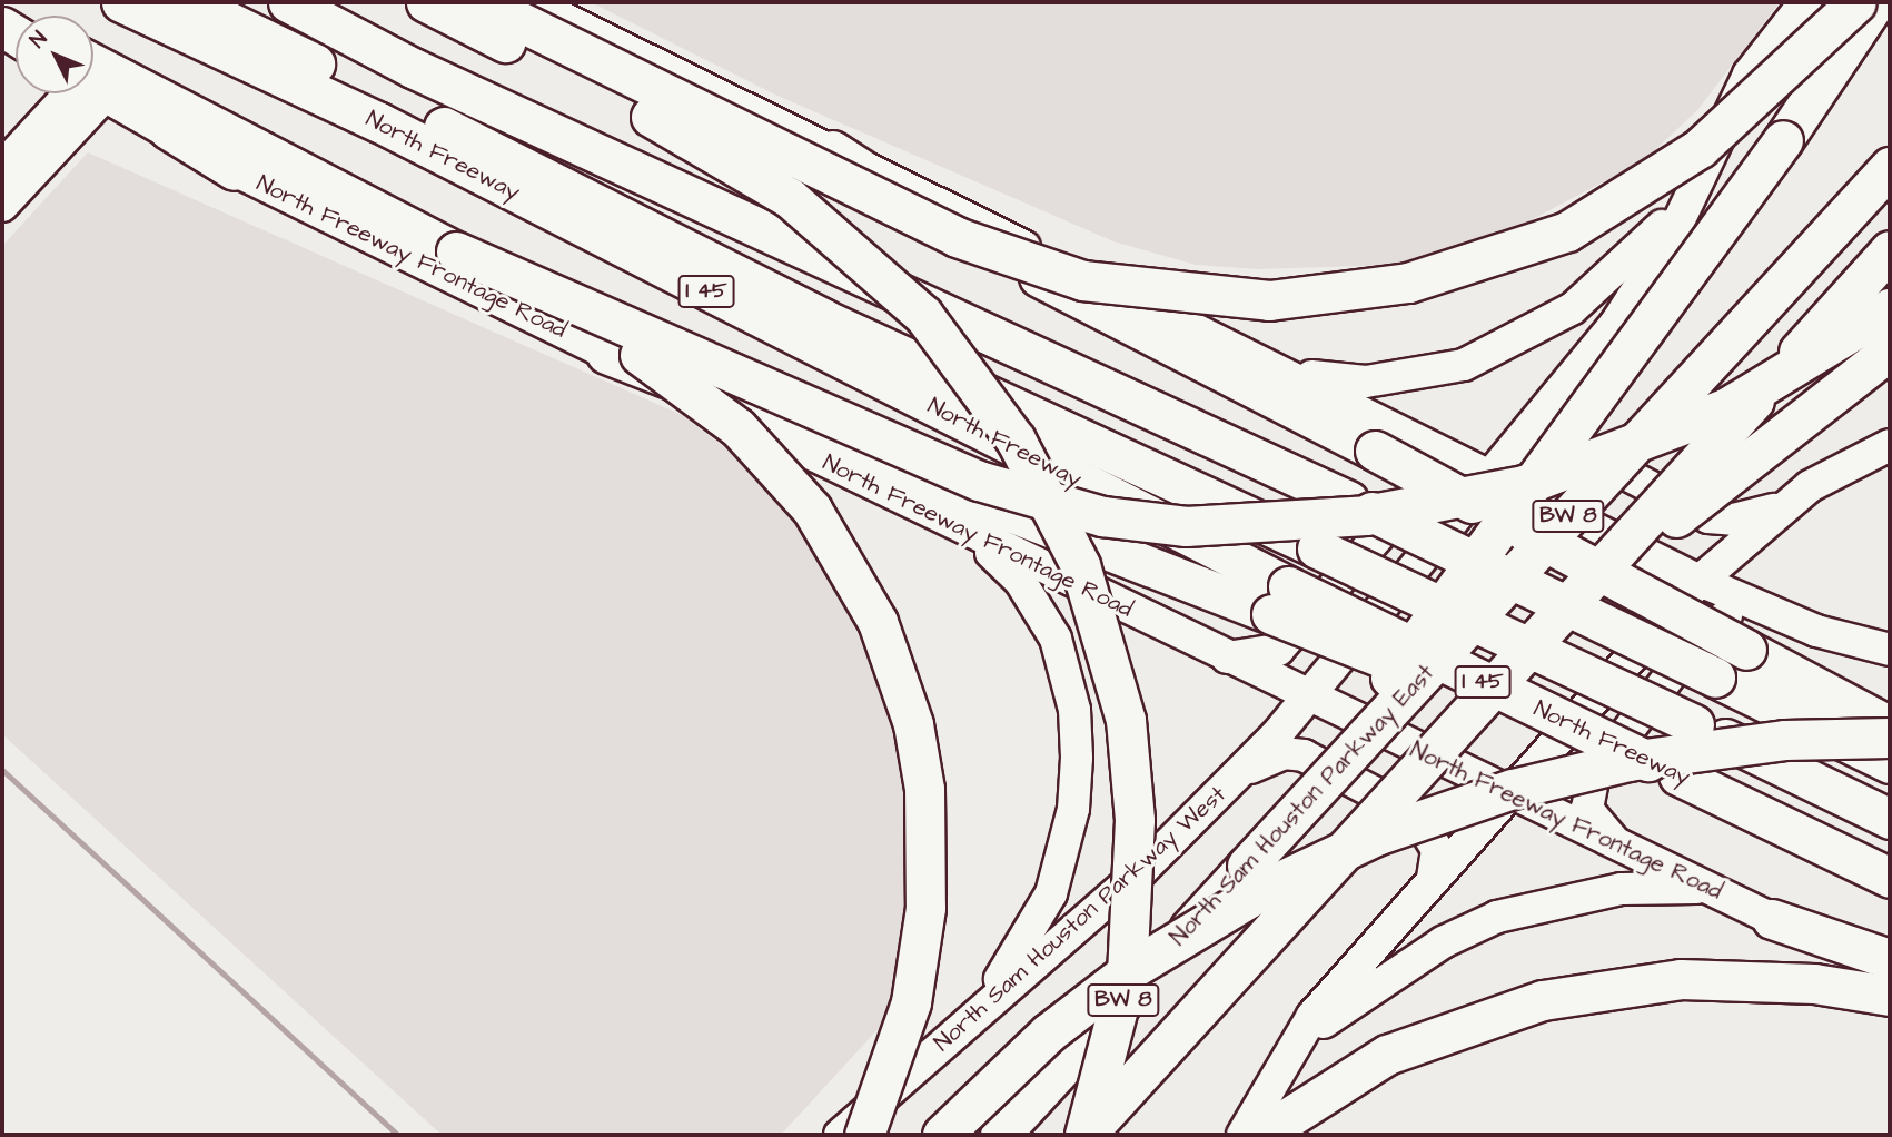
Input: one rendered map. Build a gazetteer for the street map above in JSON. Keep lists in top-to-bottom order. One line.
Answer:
{"streets":{"highway":["North Freeway","I 45","BW 8","North Sam Houston Parkway East"],"main road":["North Freeway Frontage Road","North Sam Houston Parkway West"]},"crossings":[["North Freeway Frontage Road","North Sam Houston Parkway West"]],"north":"top left"}
